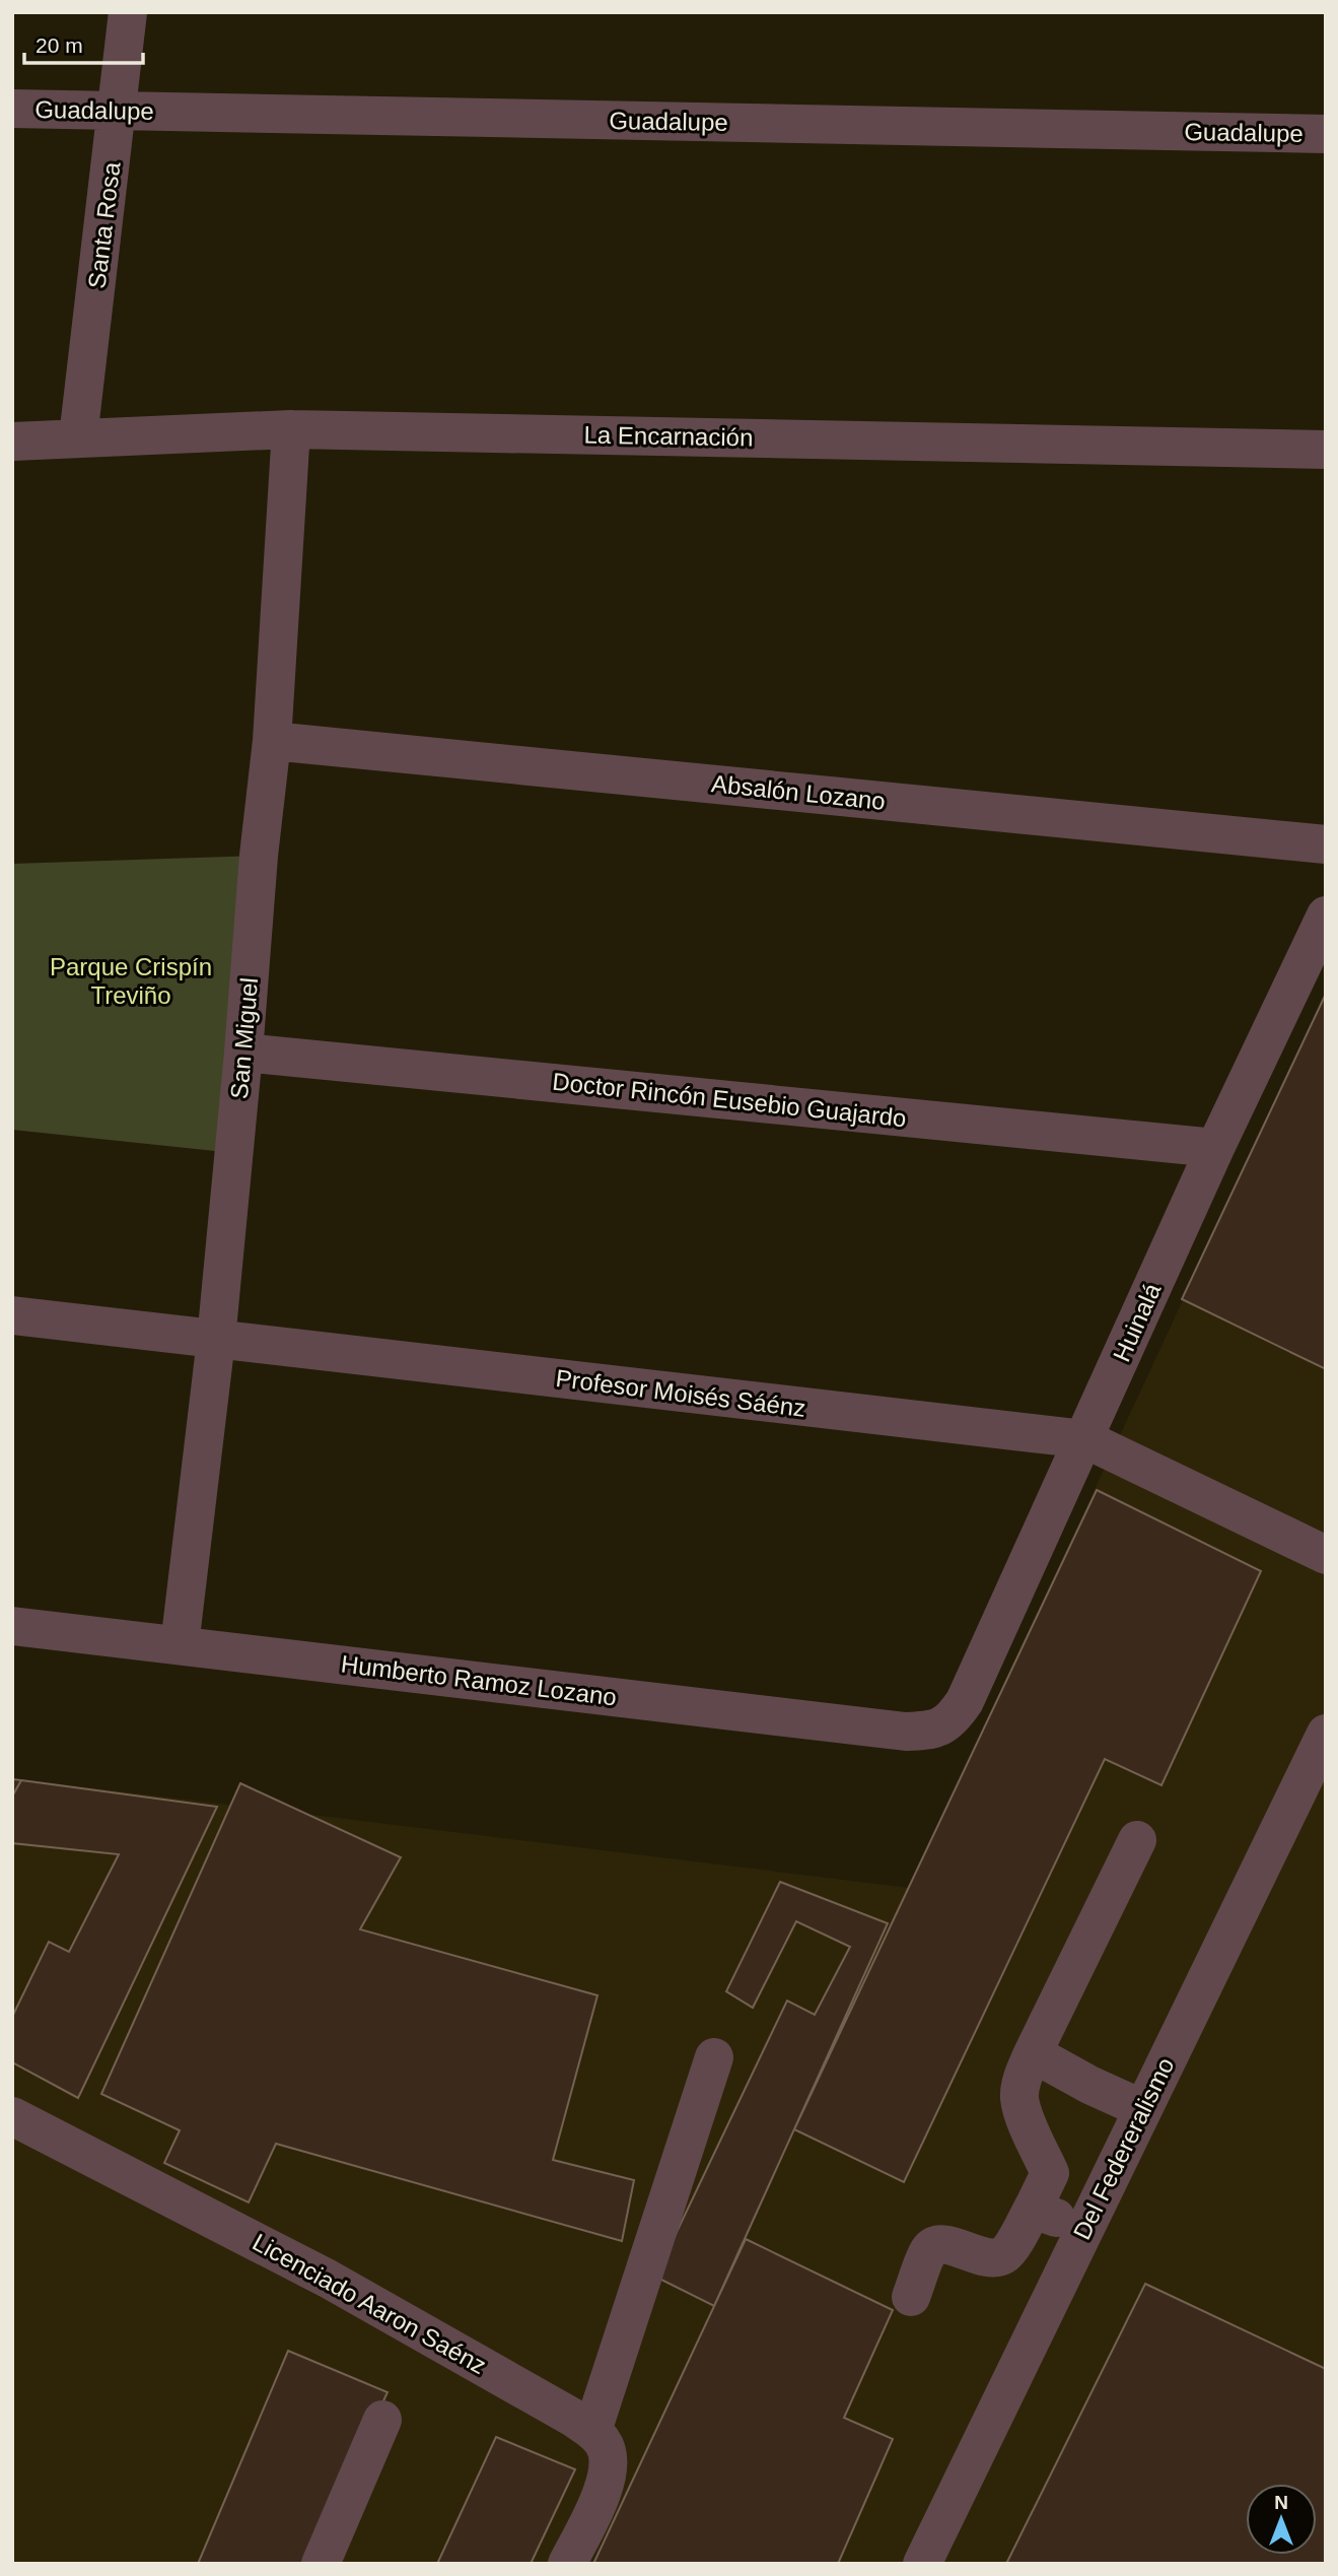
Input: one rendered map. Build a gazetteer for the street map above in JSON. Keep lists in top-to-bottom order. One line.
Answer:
{"streets":{"street":["Guadalupe","Santa Rosa","La Encarnación","Absalón Lozano","San Miguel","Doctor Rincón Eusebio Guajardo","Huinalá","Profesor Moisés Sáénz","Humberto Ramoz Lozano","Del Federeralismo","Licenciado Aaron Saénz"]},"crossings":[["Guadalupe","Santa Rosa"],["Santa Rosa","La Encarnación"],["La Encarnación","San Miguel"],["Absalón Lozano","San Miguel"],["San Miguel","Doctor Rincón Eusebio Guajardo"],["San Miguel","Profesor Moisés Sáénz"],["San Miguel","Humberto Ramoz Lozano"],["Doctor Rincón Eusebio Guajardo","Huinalá"],["Huinalá","Profesor Moisés Sáénz"],["Huinalá","Humberto Ramoz Lozano"]],"parks":["Parque Crispín Treviño"],"scale_bar":"20 m","north":"top"}
